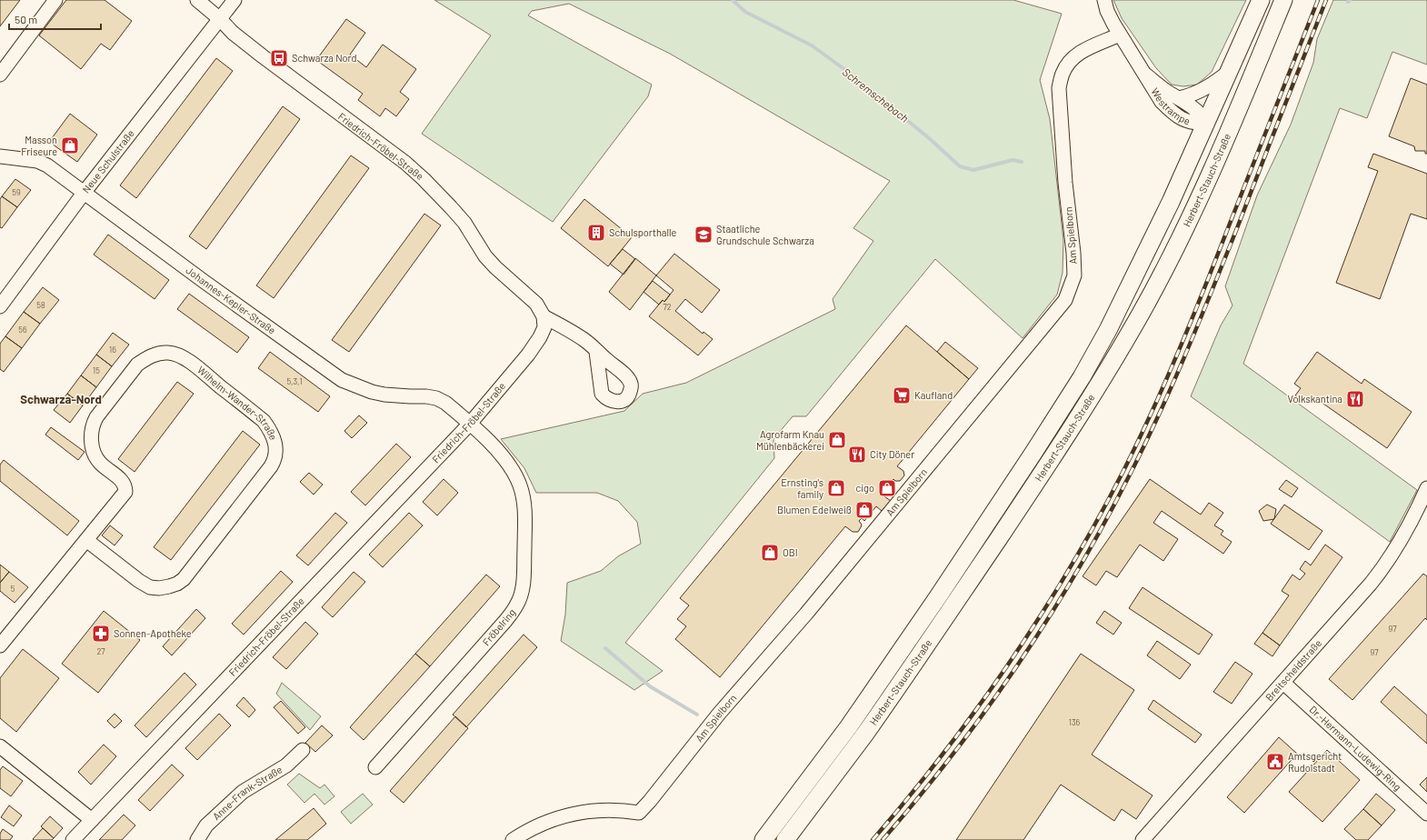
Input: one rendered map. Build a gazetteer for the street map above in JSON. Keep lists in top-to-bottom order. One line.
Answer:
{"streets":{"main road":["Herbert-Stauch-Straße"],"street":["Westrampe","Friedrich-Fröbel-Straße","Neue Schulstraße","Am Spielborn","Johannes-Kepler-Straße","Wilhelm-Wander-Straße","Fröbelring","Breitscheidstraße","Dr.-Hermann-Ludewig-Ring","Anne-Frank-Straße"]},"crossings":[["Westrampe","Herbert-Stauch-Straße"],["Westrampe","Am Spielborn"],["Friedrich-Fröbel-Straße","Neue Schulstraße"],["Friedrich-Fröbel-Straße","Johannes-Kepler-Straße"],["Friedrich-Fröbel-Straße","Fröbelring"],["Neue Schulstraße","Johannes-Kepler-Straße"],["Johannes-Kepler-Straße","Fröbelring"],["Breitscheidstraße","Dr.-Hermann-Ludewig-Ring"]],"districts":["Schwarza-Nord"],"water":["Schremschebach"],"places":{"bus stop":["Schwarza Nord"],"shop":["Masson Friseure","Agrofarm Knau Mühlenbäckerei","Ernsting's family","cigo","Blumen Edelweiß","OBI"],"building":["Schulsporthalle"],"school or university":["Staatliche Grundschule Schwarza"],"supermarket":["Kaufland"],"restaurant":["Volkskantina","City Döner"],"pharmacy":["Sonnen-Apotheke"],"public building":["Amtsgericht Rudolstadt"]},"house_numbers":["59","58","72","56","16","15","5,3,1","5","97","27","97","136"],"scale_bar":"50 m"}
